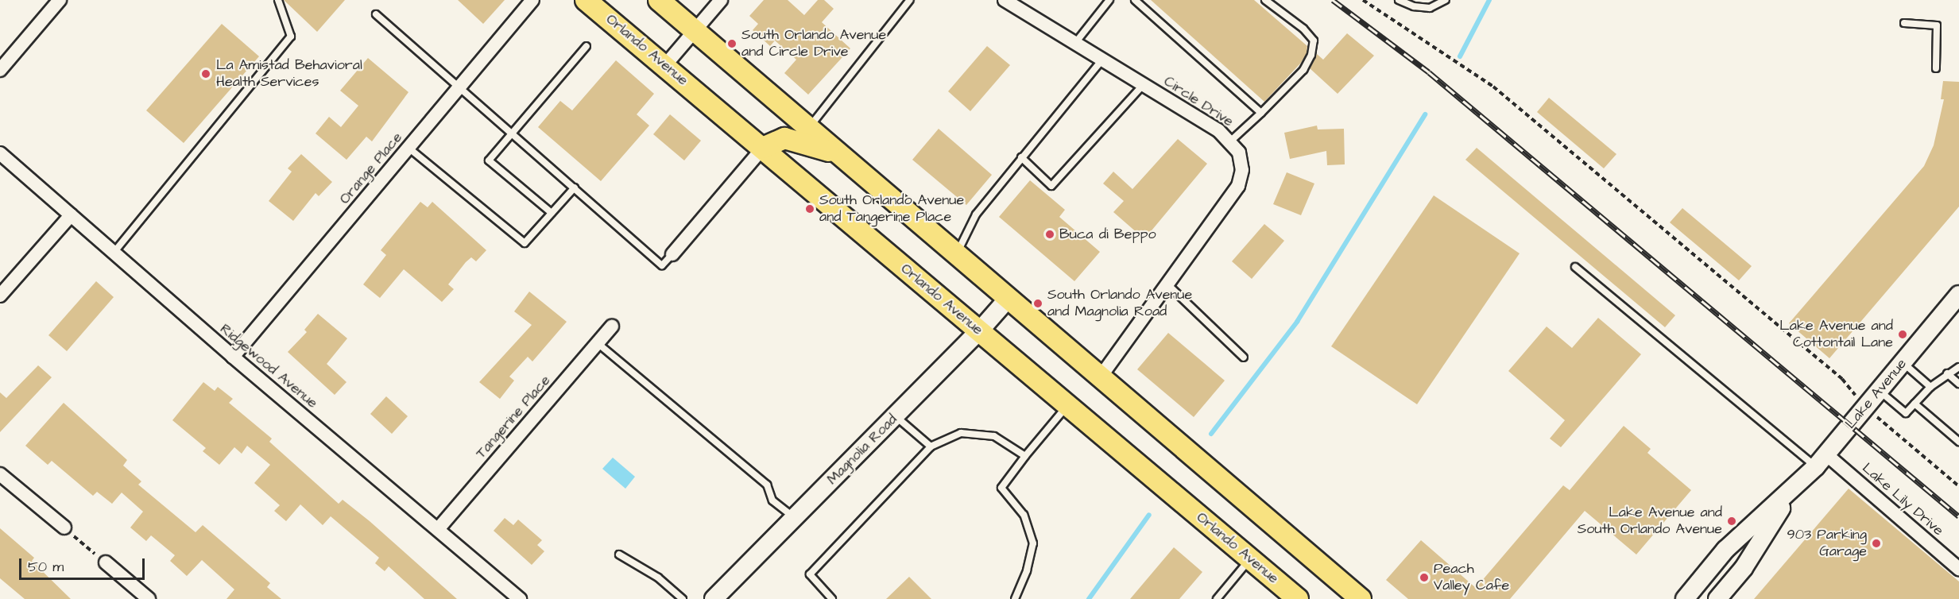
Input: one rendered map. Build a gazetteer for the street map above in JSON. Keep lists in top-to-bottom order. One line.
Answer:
{"streets":{"main road":["Orlando Avenue","Lake Avenue","Magnolia Road"],"street":["Circle Drive","Orange Place","Ridgewood Avenue","Tangerine Place","Lake Lily Drive"]},"crossings":[["Orlando Avenue","Magnolia Road"],["Orange Place","Ridgewood Avenue"],["Ridgewood Avenue","Tangerine Place"],["Lake Avenue","Lake Lily Drive"]],"places":["South Orlando Avenue and Circle Drive","La Amistad Behavioral Health Services","South Orlando Avenue and Tangerine Place","Buca di Beppo","South Orlando Avenue and Magnolia Road","Lake Avenue and Cottontail Lane","Lake Avenue and South Orlando Avenue","903 Parking Garage","Peach Valley Cafe"],"scale_bar":"50 m"}
